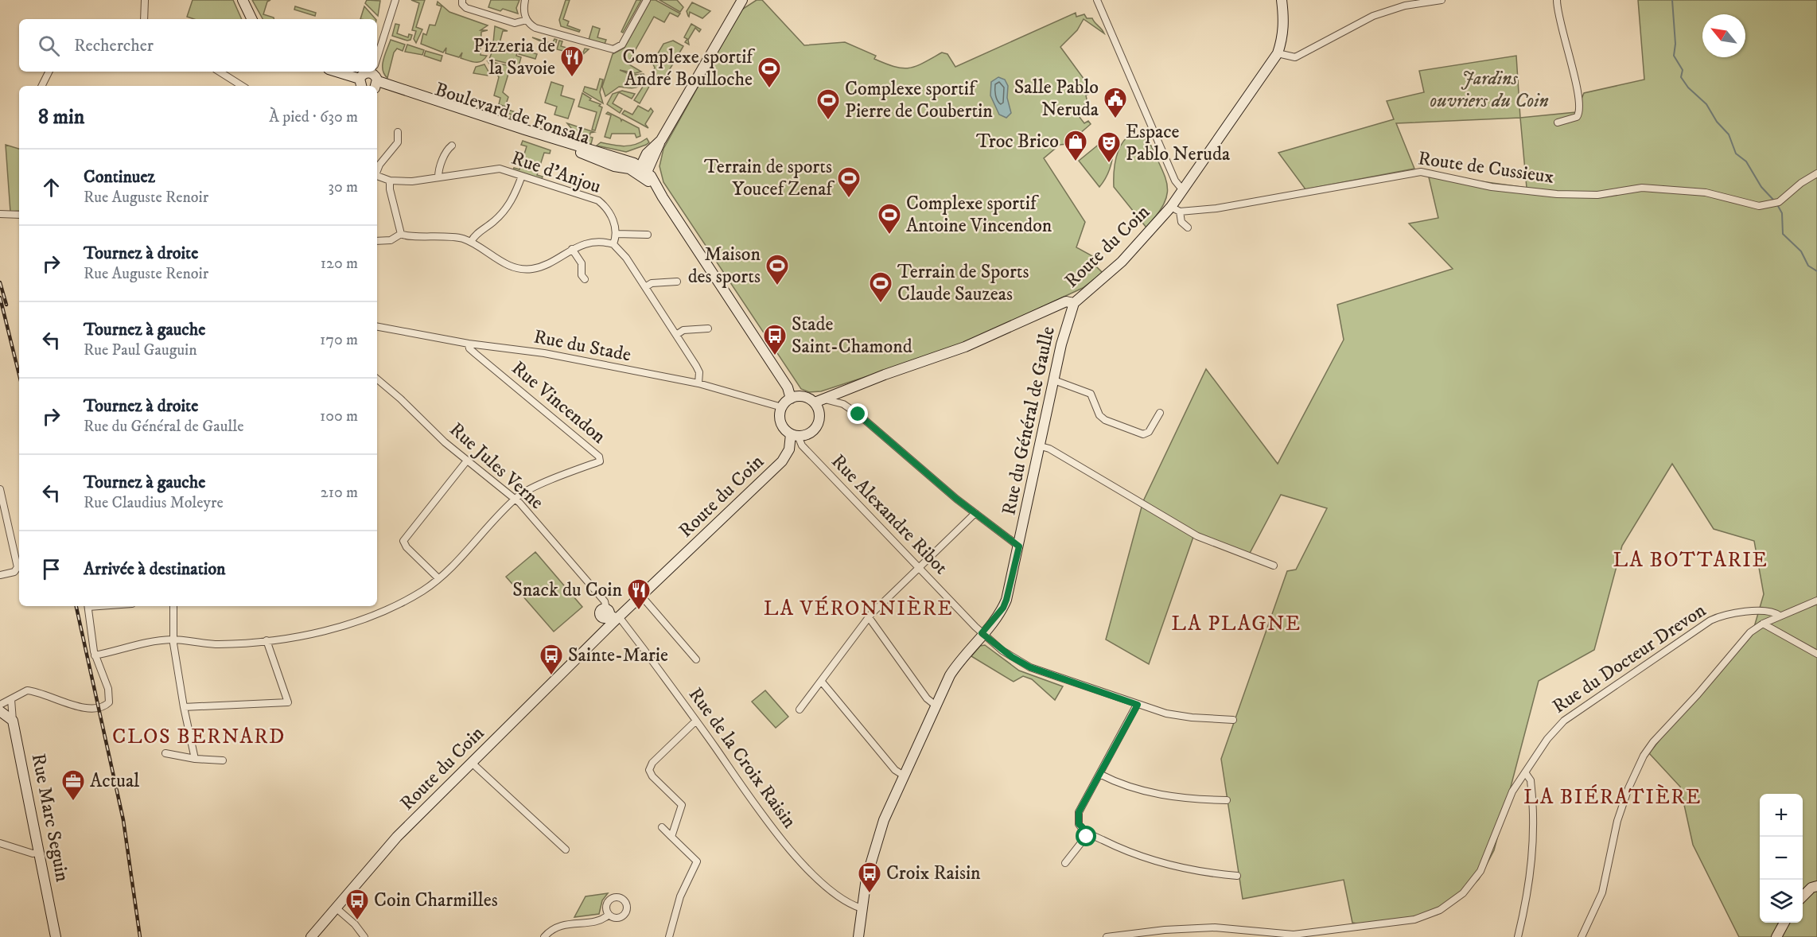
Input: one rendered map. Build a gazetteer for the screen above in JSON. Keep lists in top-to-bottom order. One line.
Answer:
{"streets":{"main road":["Boulevard de Fonsala","Route du Coin","Rue du Général de Gaulle","Rue Marc Seguin"],"street":["Route de Cussieux","Rue d'Anjou","Rue du Stade","Rue Vincendon","Rue Jules Verne","Rue Alexandre Ribot","Rue du Docteur Drevon","Rue de la Croix Raisin"]},"crossings":[["Route de Cussieux","Route du Coin"],["Route du Coin","Rue du Stade"],["Route du Coin","Rue du Général de Gaulle"],["Route du Coin","Rue Jules Verne"],["Route du Coin","Rue Alexandre Ribot"],["Route du Coin","Rue de la Croix Raisin"],["Rue du Stade","Rue Vincendon"],["Rue du Stade","Rue Alexandre Ribot"],["Rue Vincendon","Rue Jules Verne"],["Rue du Général de Gaulle","Rue Alexandre Ribot"],["Rue du Général de Gaulle","Rue de la Croix Raisin"],["Rue Jules Verne","Rue de la Croix Raisin"]],"districts":["LA BOTTARIE","LA VÉRONNIÈRE","LA PLAGNE","CLOS BERNARD","LA BIÉRATIÈRE"],"parks":["Jardins ouvriers du Coin"],"places":{"restaurant":["Pizzeria de la Savoie","Snack du Coin"],"sports":["Complexe sportif André Boulloche","Complexe sportif Pierre de Coubertin","Terrain de sports Youcef Zenaf","Complexe sportif Antoine Vincendon","Maison des sports","Terrain de Sports Claude Sauzeas"],"public building":["Salle Pablo Neruda"],"shop":["Troc Brico"],"theatre":["Espace Pablo Neruda"],"bus stop":["Stade Saint-Chamond","Sainte-Marie","Croix Raisin","Coin Charmilles"],"office":["Actual"]},"north":"top left","page":{"search":"Rechercher","heading":["8 min","À pied · 630 m"],"list":[["Continuez","Rue Auguste Renoir","30 m"],["Tournez à droite","Rue Auguste Renoir","120 m"],["Tournez à gauche","Rue Paul Gauguin","170 m"],["Tournez à droite","Rue du Général de Gaulle","100 m"],["Tournez à gauche","Rue Claudius Moleyre","210 m"],"Arrivée à destination"],"map_buttons":["+","−"]}}
